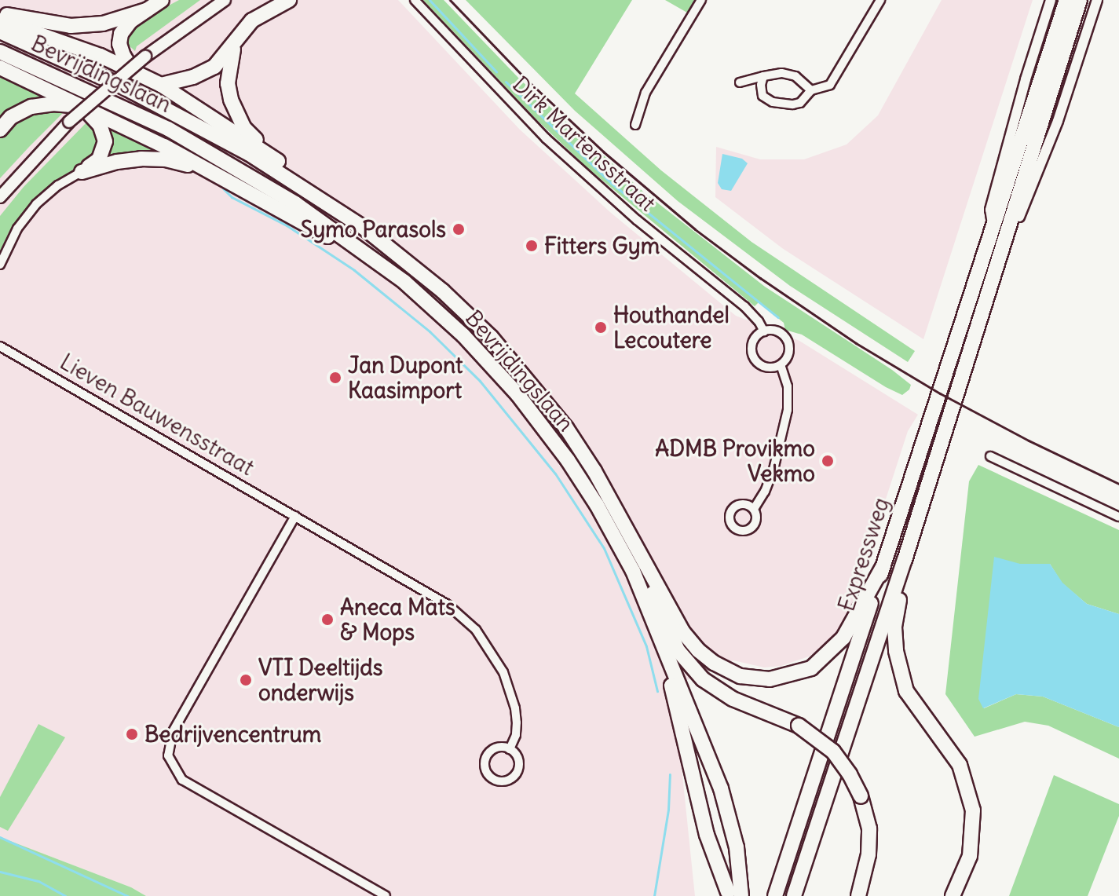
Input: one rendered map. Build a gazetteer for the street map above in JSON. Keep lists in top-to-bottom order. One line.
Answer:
{"streets":{"highway":["Bevrijdingslaan","Expressweg"],"street":["Dirk Martensstraat","Lieven Bauwensstraat"]},"places":["Symo Parasols","Fitters Gym","Houthandel Lecoutere","Jan Dupont Kaasimport","ADMB Provikmo Vekmo","Aneca Mats & Mops","VTI Deeltijds onderwijs","Bedrijvencentrum"]}
